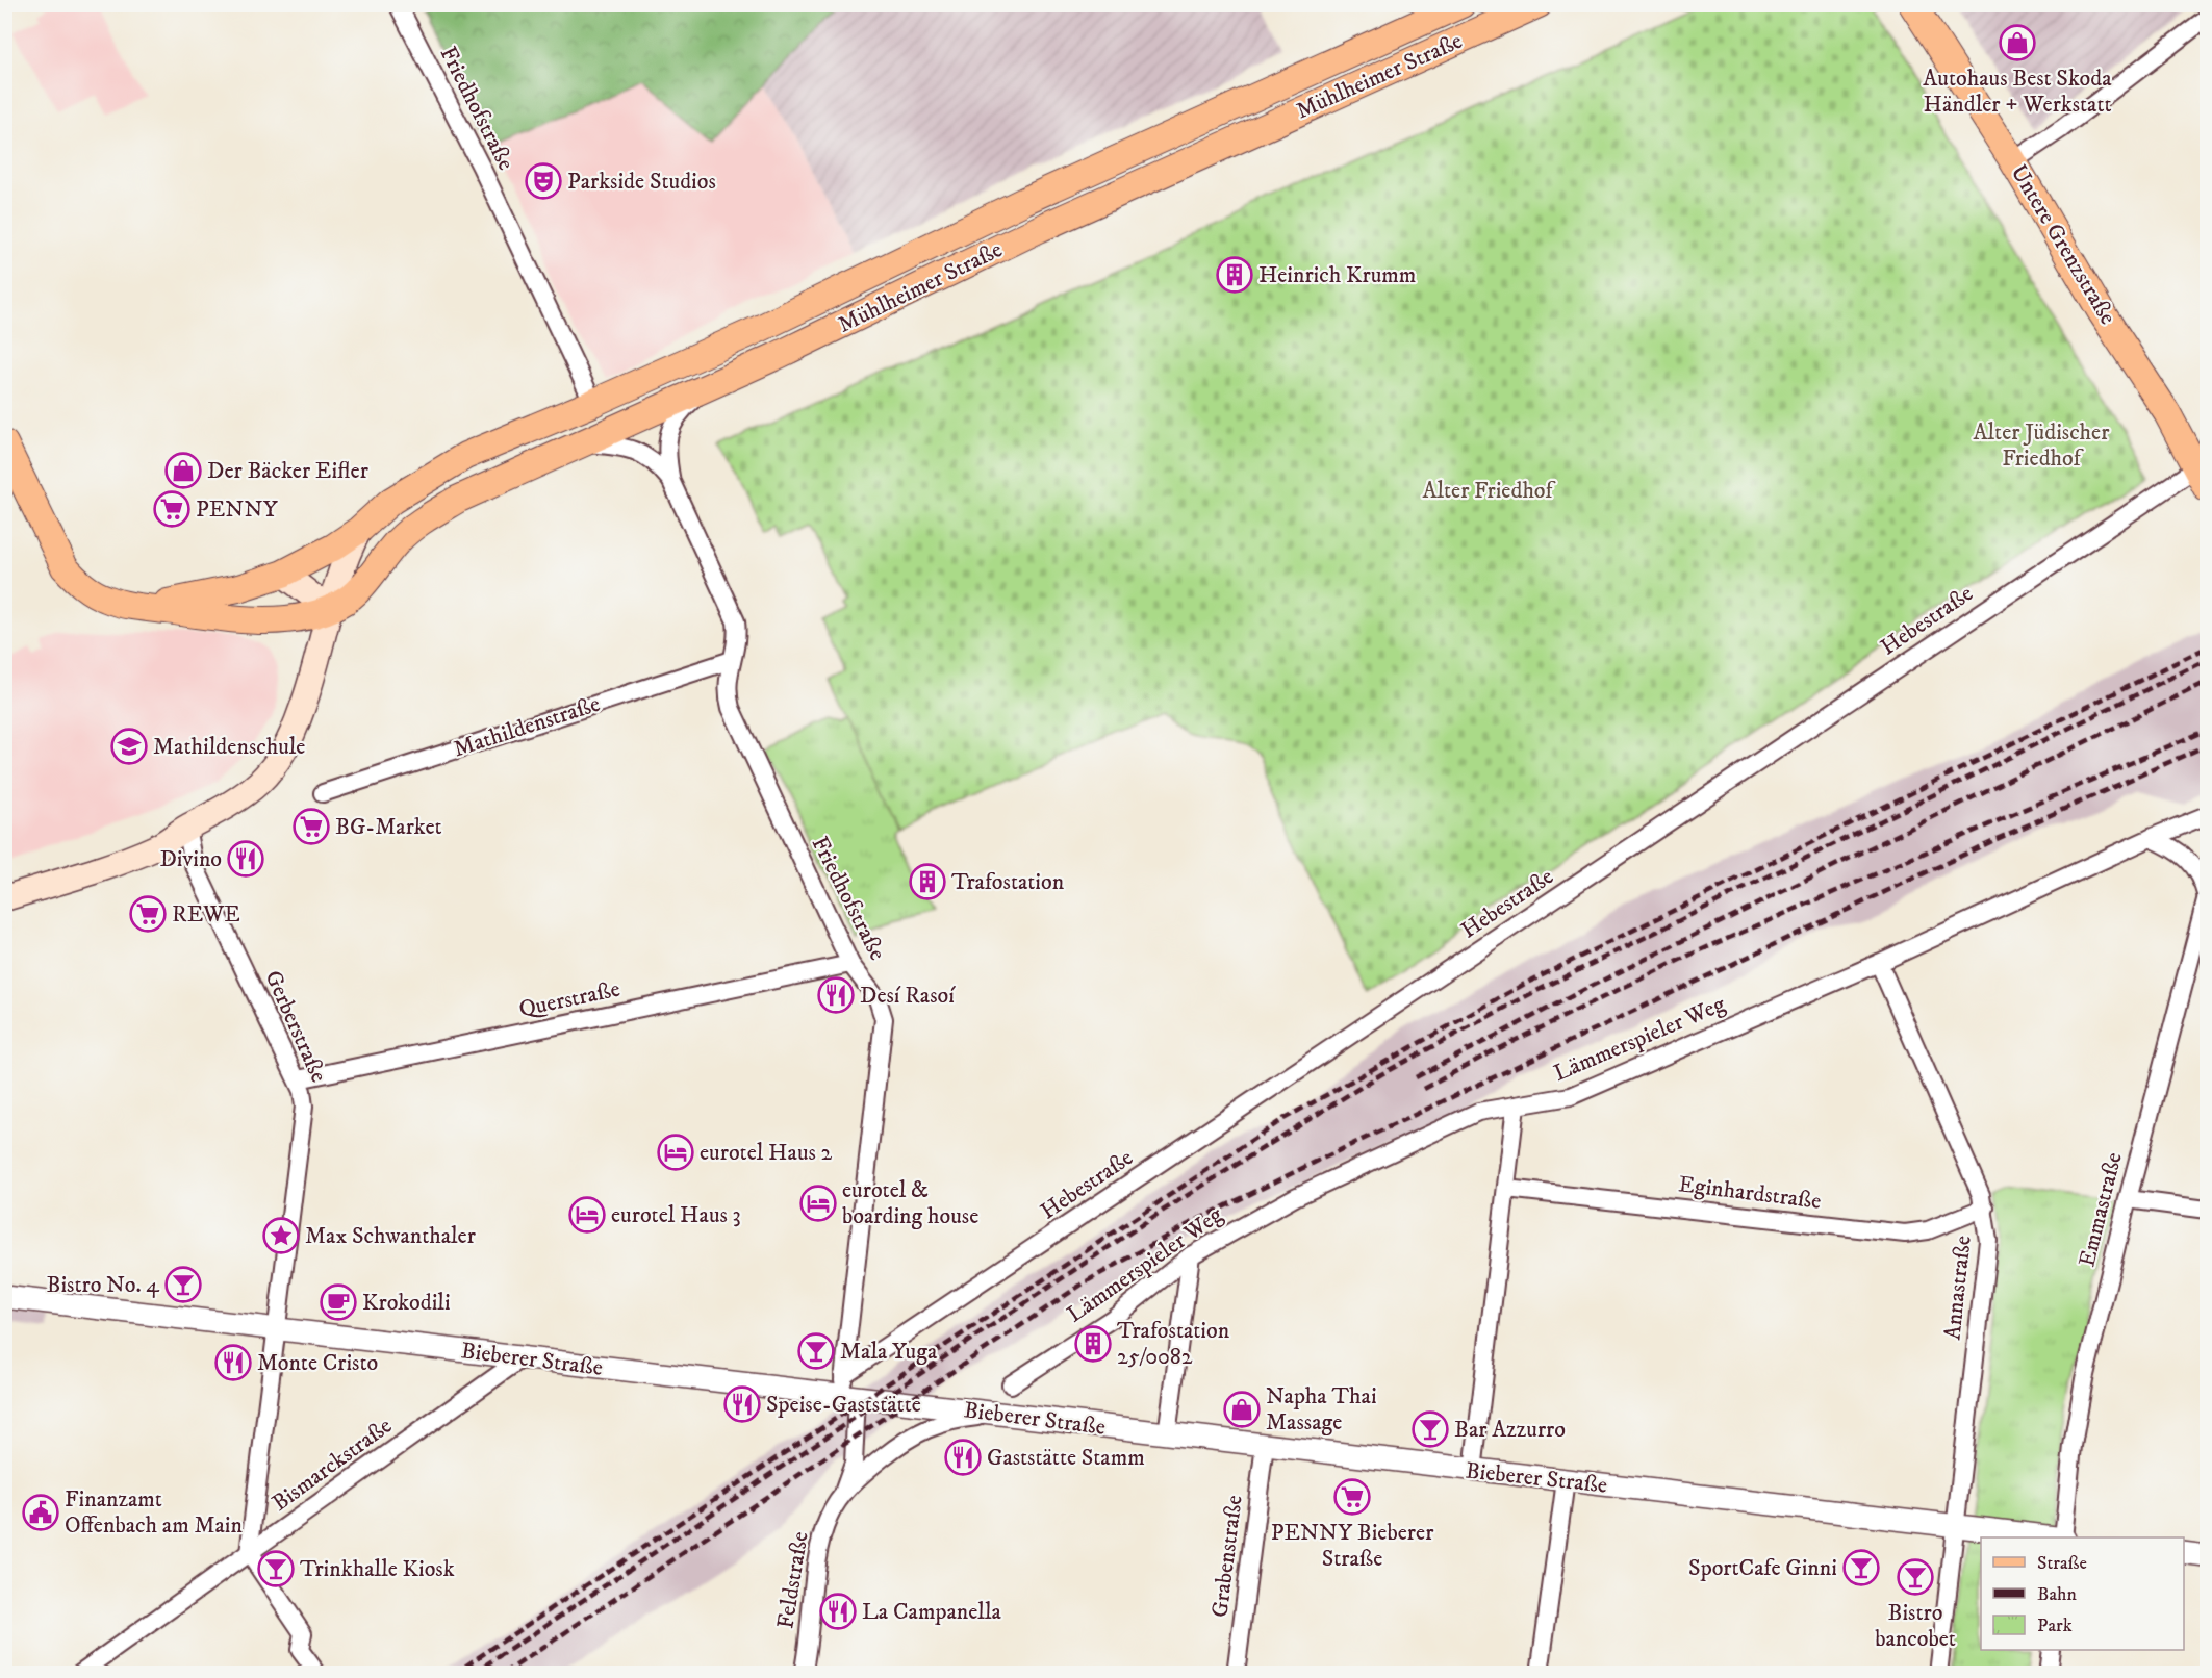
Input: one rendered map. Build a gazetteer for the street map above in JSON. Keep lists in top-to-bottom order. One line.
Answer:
{"streets":{"main road":["Mühlheimer Straße","Untere Grenzstraße"],"street":["Friedhofstraße","Hebestraße","Mathildenstraße","Querstraße","Gerberstraße","Lämmerspieler Weg","Eginhardstraße","Emmastraße","Annastraße","Bieberer Straße","Bismarckstraße","Grabenstraße","Feldstraße"]},"crossings":[["Mühlheimer Straße","Friedhofstraße"],["Friedhofstraße","Hebestraße"],["Friedhofstraße","Mathildenstraße"],["Friedhofstraße","Querstraße"],["Friedhofstraße","Bieberer Straße"],["Friedhofstraße","Feldstraße"],["Untere Grenzstraße","Hebestraße"],["Hebestraße","Bieberer Straße"],["Hebestraße","Feldstraße"],["Querstraße","Gerberstraße"],["Gerberstraße","Bieberer Straße"],["Gerberstraße","Bismarckstraße"],["Lämmerspieler Weg","Emmastraße"],["Lämmerspieler Weg","Annastraße"],["Eginhardstraße","Annastraße"],["Annastraße","Bieberer Straße"],["Bieberer Straße","Bismarckstraße"],["Bieberer Straße","Grabenstraße"],["Bieberer Straße","Feldstraße"]],"parks":["Alter Jüdischer Friedhof","Alter Friedhof"],"places":{"shop":["Autohaus Best Skoda Händler + Werkstatt","Der Bäcker Eifler","Napha Thai Massage"],"theatre":["Parkside Studios"],"building":["Heinrich Krumm","Trafostation","Trafostation 25/0082"],"supermarket":["PENNY","BG-Market","REWE","PENNY Bieberer Straße"],"school or university":["Mathildenschule"],"restaurant":["Divino","Desí Rasoí","Monte Cristo","Speise-Gaststätte","Gaststätte Stamm","La Campanella"],"hotel":["eurotel Haus 2","eurotel & boarding house","eurotel Haus 3"],"place":["Max Schwanthaler"],"bar":["Bistro No. 4","Mala Yuga","Bar Azzurro","SportCafe Ginni","Trinkhalle Kiosk","Bistro bancobet"],"cafe":["Krokodili"],"public building":["Finanzamt Offenbach am Main"]},"legend":["Straße","Bahn","Park"]}
